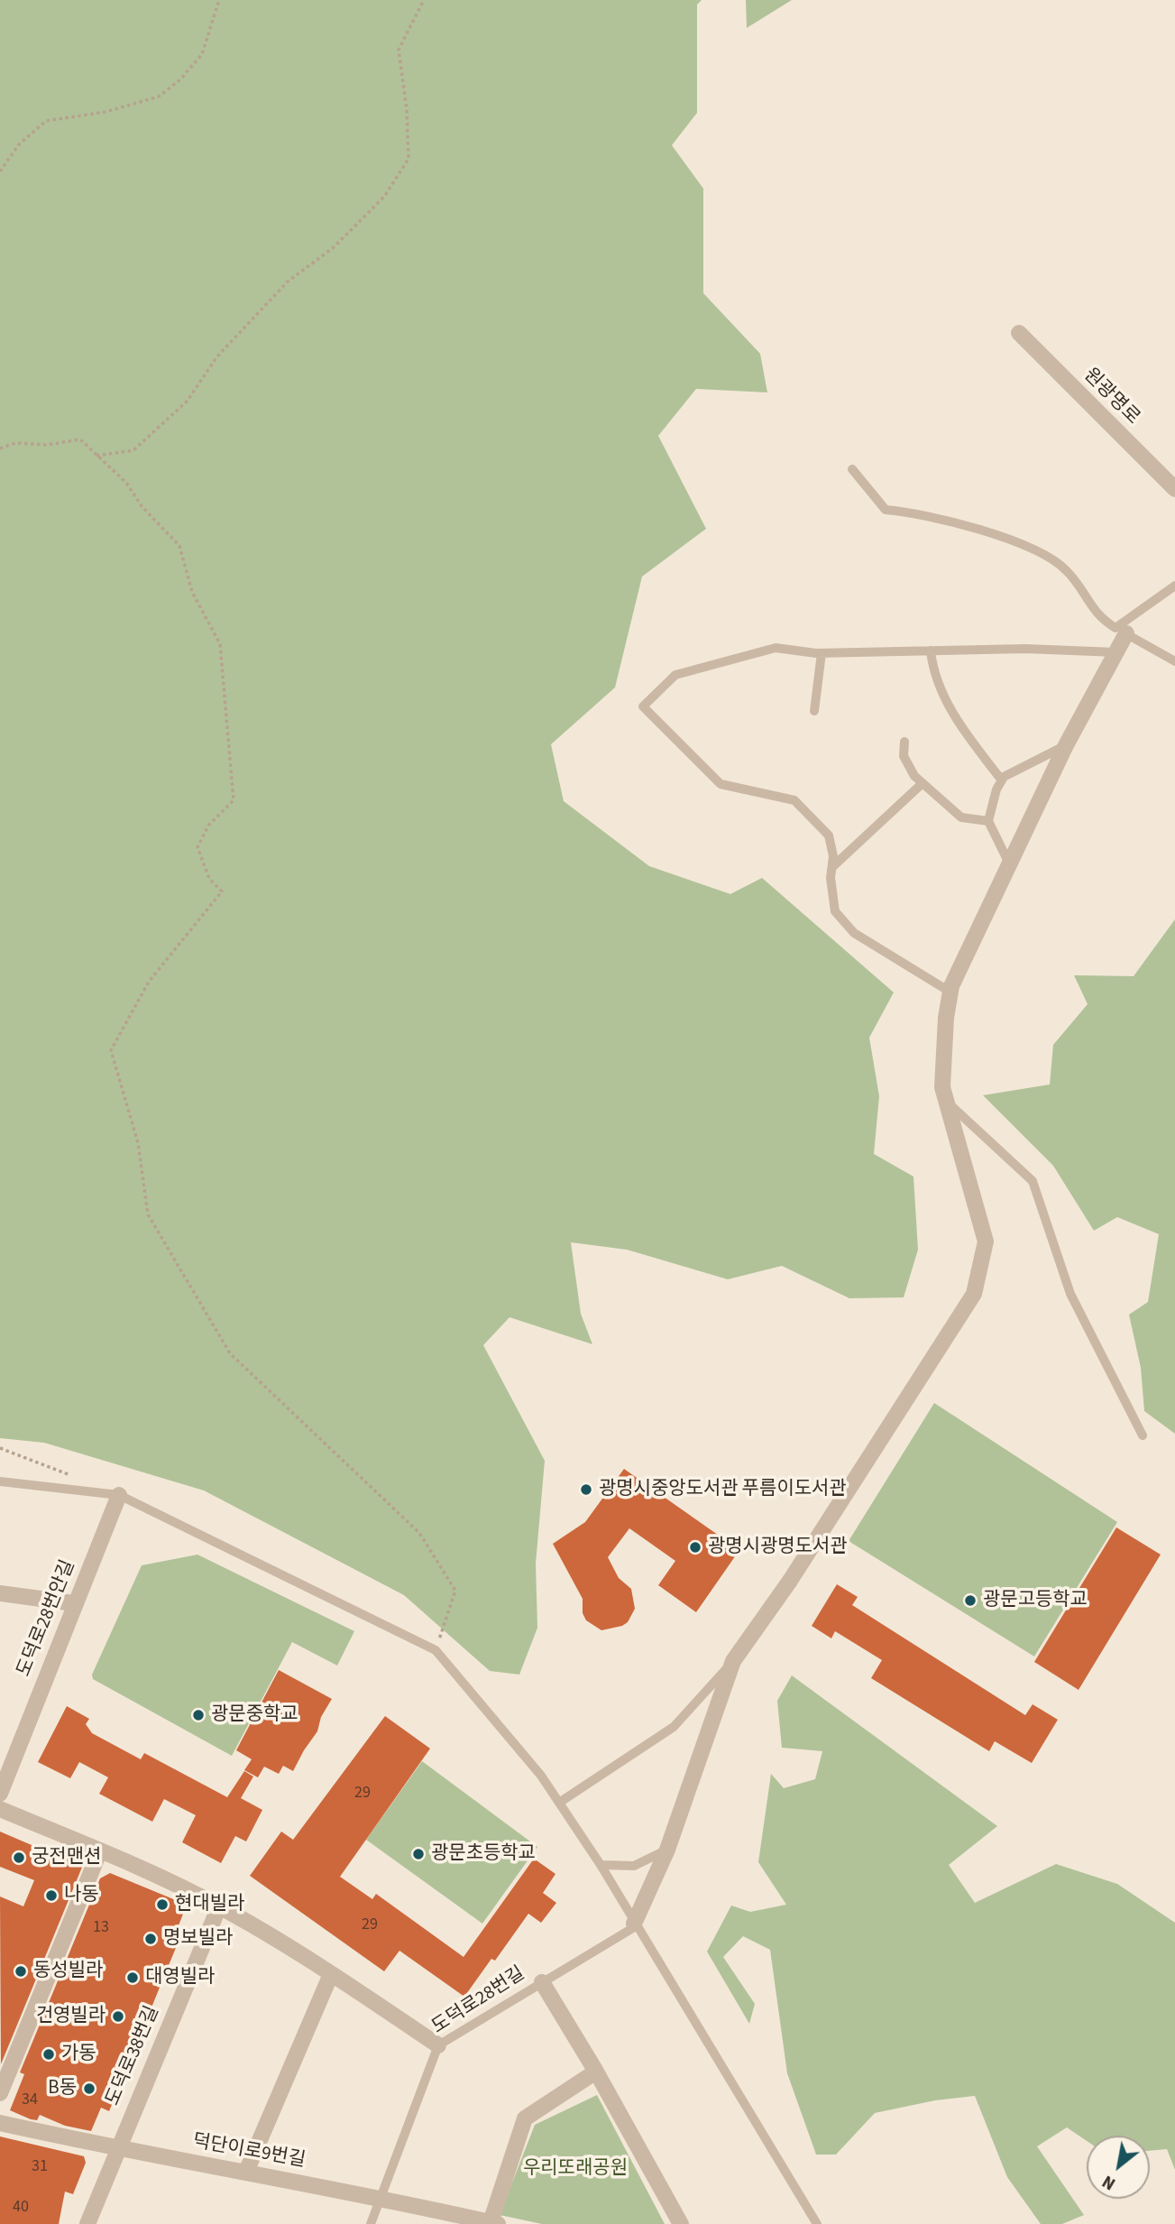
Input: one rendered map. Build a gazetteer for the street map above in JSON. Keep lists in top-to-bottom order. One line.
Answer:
{"streets":{"street":["원광명로","도덕로28번안길","도덕로38번길","덕단이로9번길"],"lane":["도덕로28번길"]},"crossings":[["도덕로28번길","덕단이로9번길"],["도덕로38번길","덕단이로9번길"]],"parks":["우리또래공원"],"places":["광명시중앙도서관 푸름이도서관","광명시광명도서관","광문고등학교","광문중학교","광문초등학교","궁전맨션","나동","현대빌라","명보빌라","동성빌라","대영빌라","건영빌라","가동","B동"],"house_numbers":["29","29","13","34","31","40"],"north":"bottom left"}
